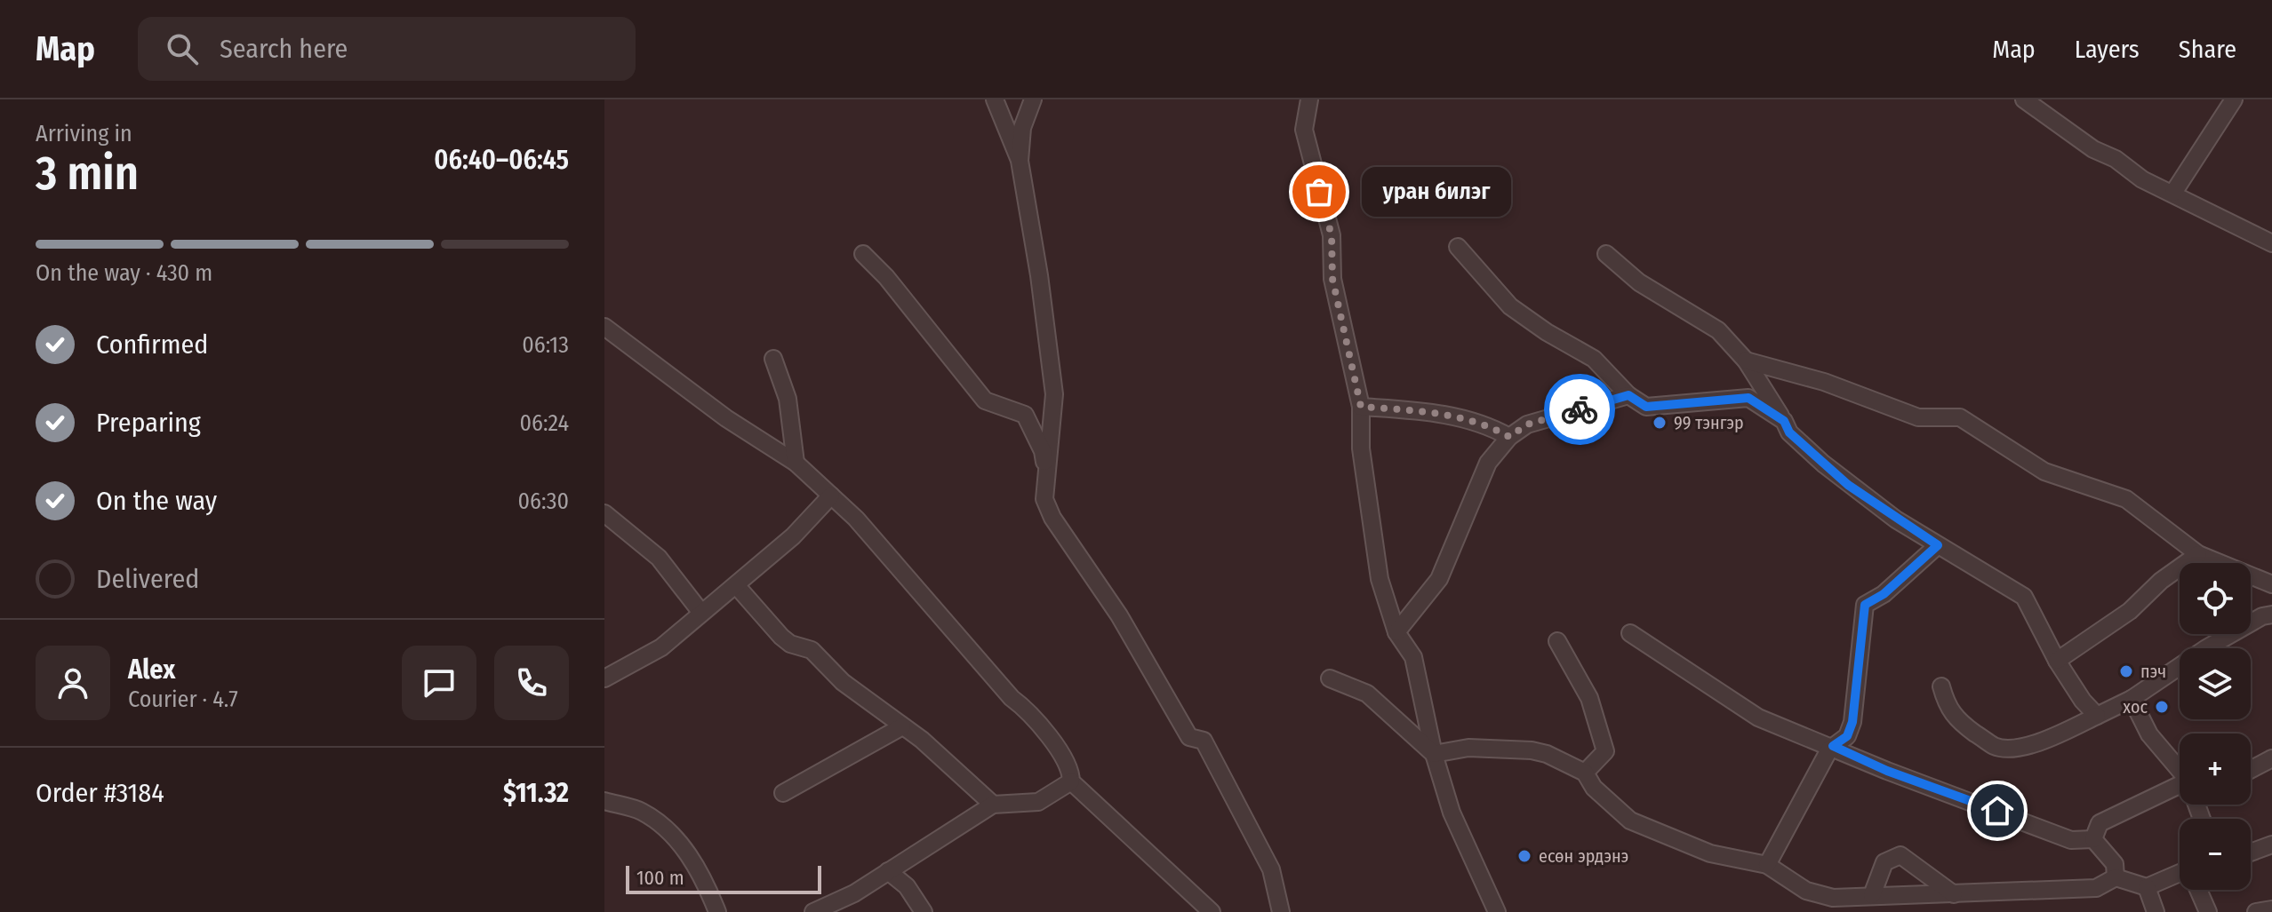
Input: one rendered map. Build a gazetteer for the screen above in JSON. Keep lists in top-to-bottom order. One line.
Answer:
{"places":["уран билэг","99 тэнгэр","пэч","хос","есөн эрдэнэ"],"scale_bar":"100 m","page":{"header":"Map","search":"Search here","nav":["Map","Layers","Share"],"heading":["3 min","Arriving in","06:40–06:45"],"panel":["Alex","Courier · 4.7","Order #3184","$11.32"],"bubble":"уран билэг","bar":"On the way · 430 m","list":[["Confirmed","06:13"],["Preparing","06:24"],["On the way","06:30"],"Delivered"],"map_buttons":["+","−"],"scale":"100 m"}}
